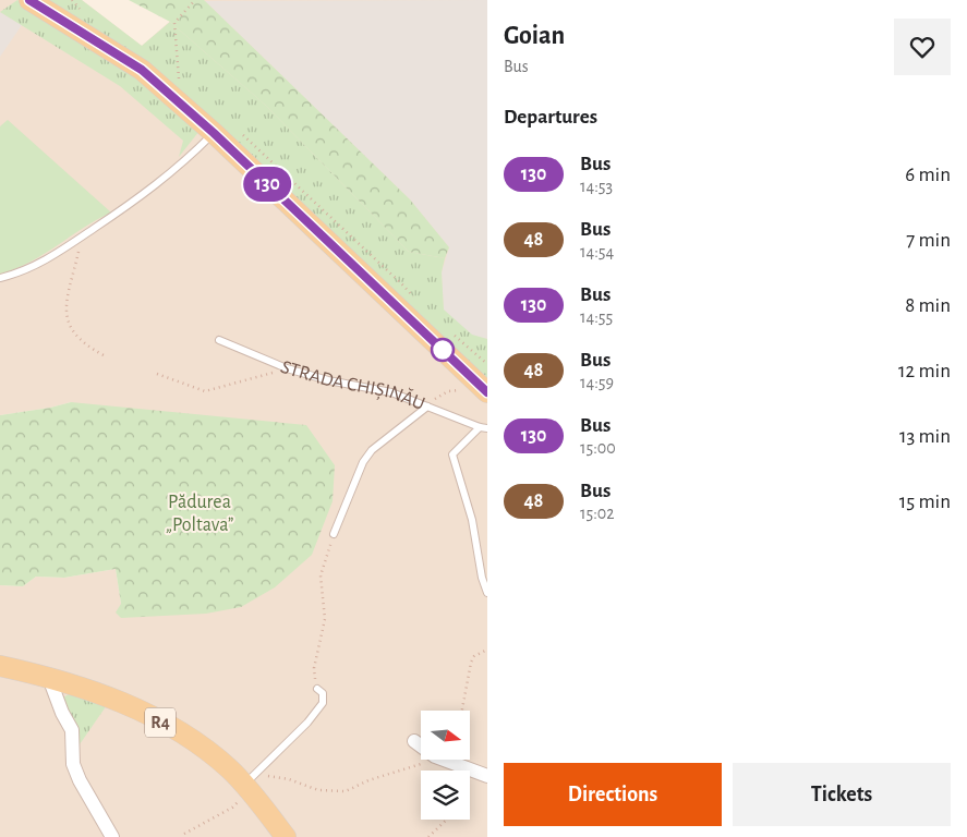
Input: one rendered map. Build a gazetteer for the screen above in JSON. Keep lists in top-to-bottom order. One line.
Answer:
{"streets":{"main road":["R4"],"lane":["STRADA CHIȘINĂU"]},"parks":["Pădurea „Poltava”"],"lines":["bus line 130"],"north":"right","page":{"on_map":"130","heading":[["Goian","Bus"],"Departures"],"list":[{"mark":"130","name":"Bus","note":"14:53","value":"6 min"},{"mark":"48","name":"Bus","note":"14:54","value":"7 min"},{"mark":"130","name":"Bus","note":"14:55","value":"8 min"},{"mark":"48","name":"Bus","note":"14:59","value":"12 min"},{"mark":"130","name":"Bus","note":"15:00","value":"13 min"},{"mark":"48","name":"Bus","note":"15:02","value":"15 min"}],"buttons":["Directions","Tickets"]}}
